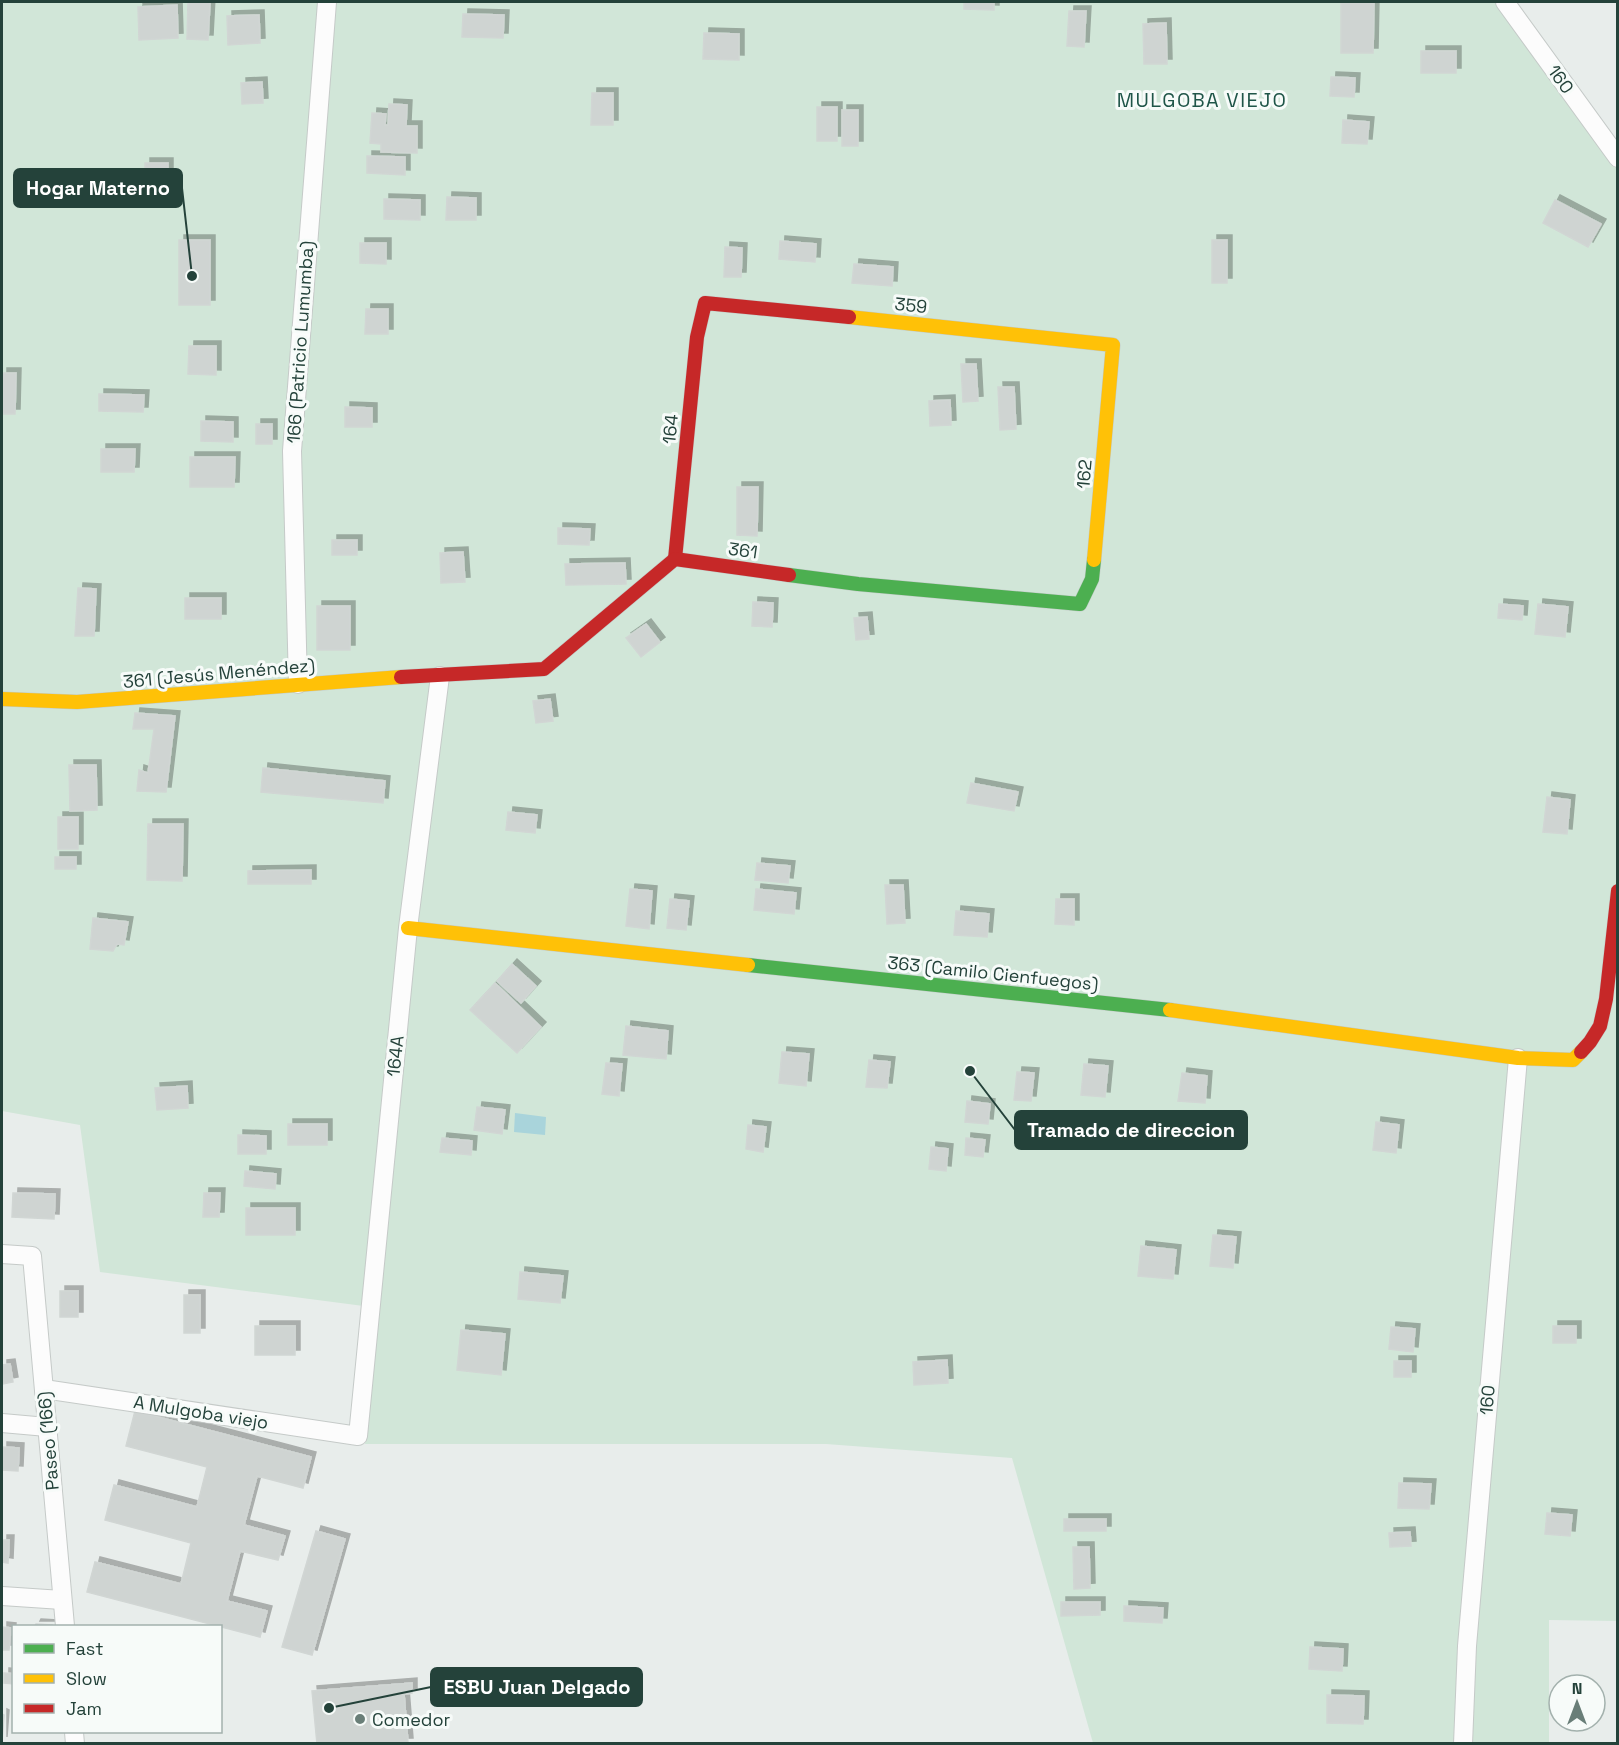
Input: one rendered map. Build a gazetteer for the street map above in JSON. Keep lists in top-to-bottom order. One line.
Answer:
{"streets":{"street":["160","359","166 (Patricio Lumumba)","164","162","361","361 (Jesús Menéndez)","363 (Camilo Cienfuegos)","164A","A Mulgoba viejo","Paseo (166)"]},"crossings":[["160","363 (Camilo Cienfuegos)"],["359","164"],["359","162"],["166 (Patricio Lumumba)","361 (Jesús Menéndez)"],["164","361"],["162","361"],["361 (Jesús Menéndez)","164A"],["363 (Camilo Cienfuegos)","164A"],["164A","A Mulgoba viejo"],["A Mulgoba viejo","Paseo (166)"]],"districts":["MULGOBA VIEJO"],"places":["Hogar Materno","Tramado de direccion","ESBU Juan Delgado","Comedor"],"legend":["Fast","Slow","Jam"],"north":"top"}
